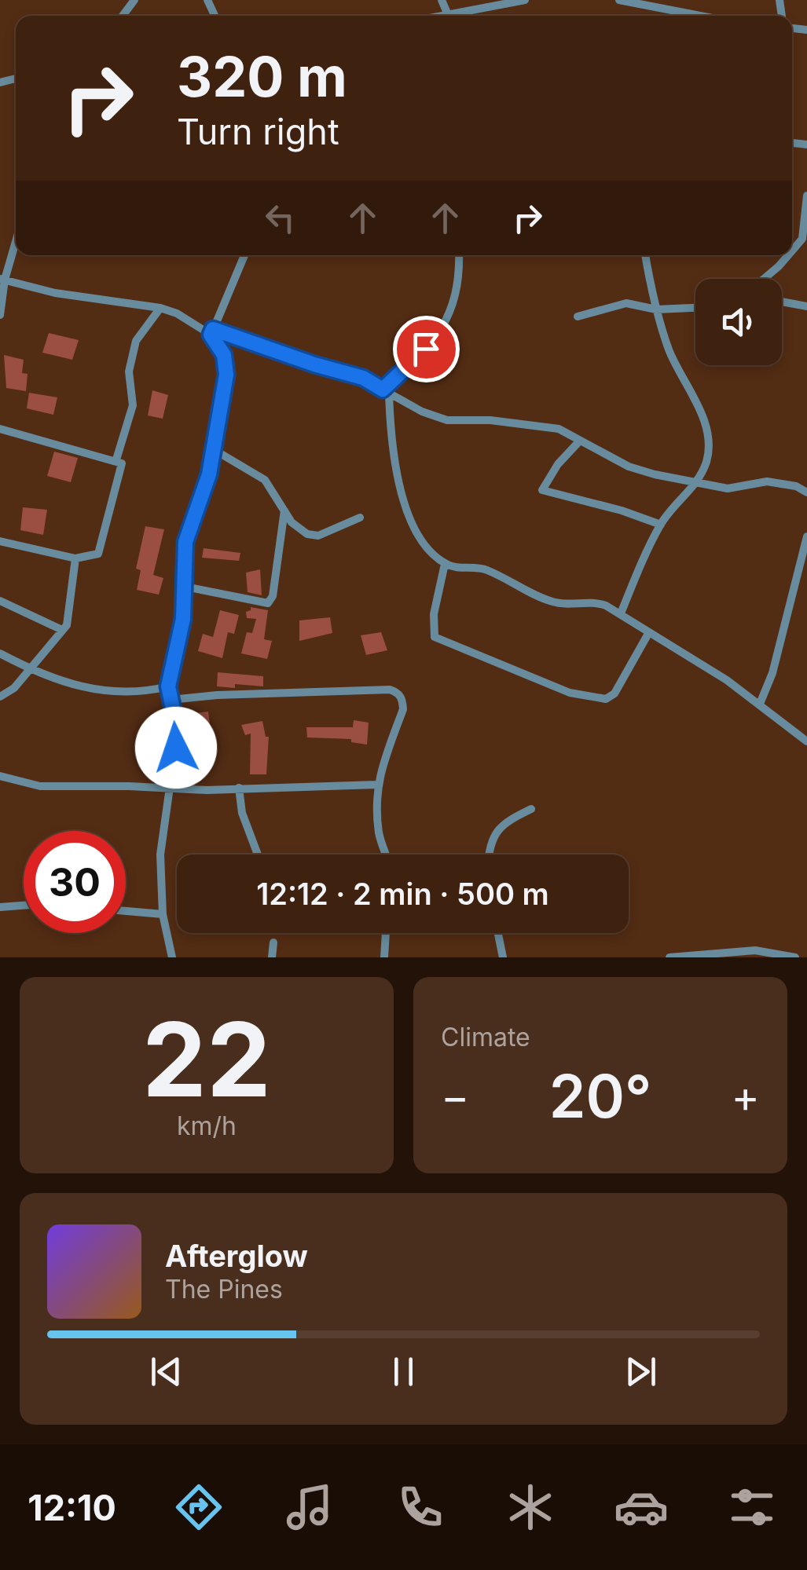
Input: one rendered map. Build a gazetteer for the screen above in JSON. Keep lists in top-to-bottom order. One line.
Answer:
{"page":{"turn":["320 m","Turn right"],"limit":"30","trip":"12:12 · 2 min · 500 m","tile":[["22","km/h"],"Climate"],"heat":["−","20°","+"],"song":["Afterglow","The Pines"],"tabs":"12:10"}}
